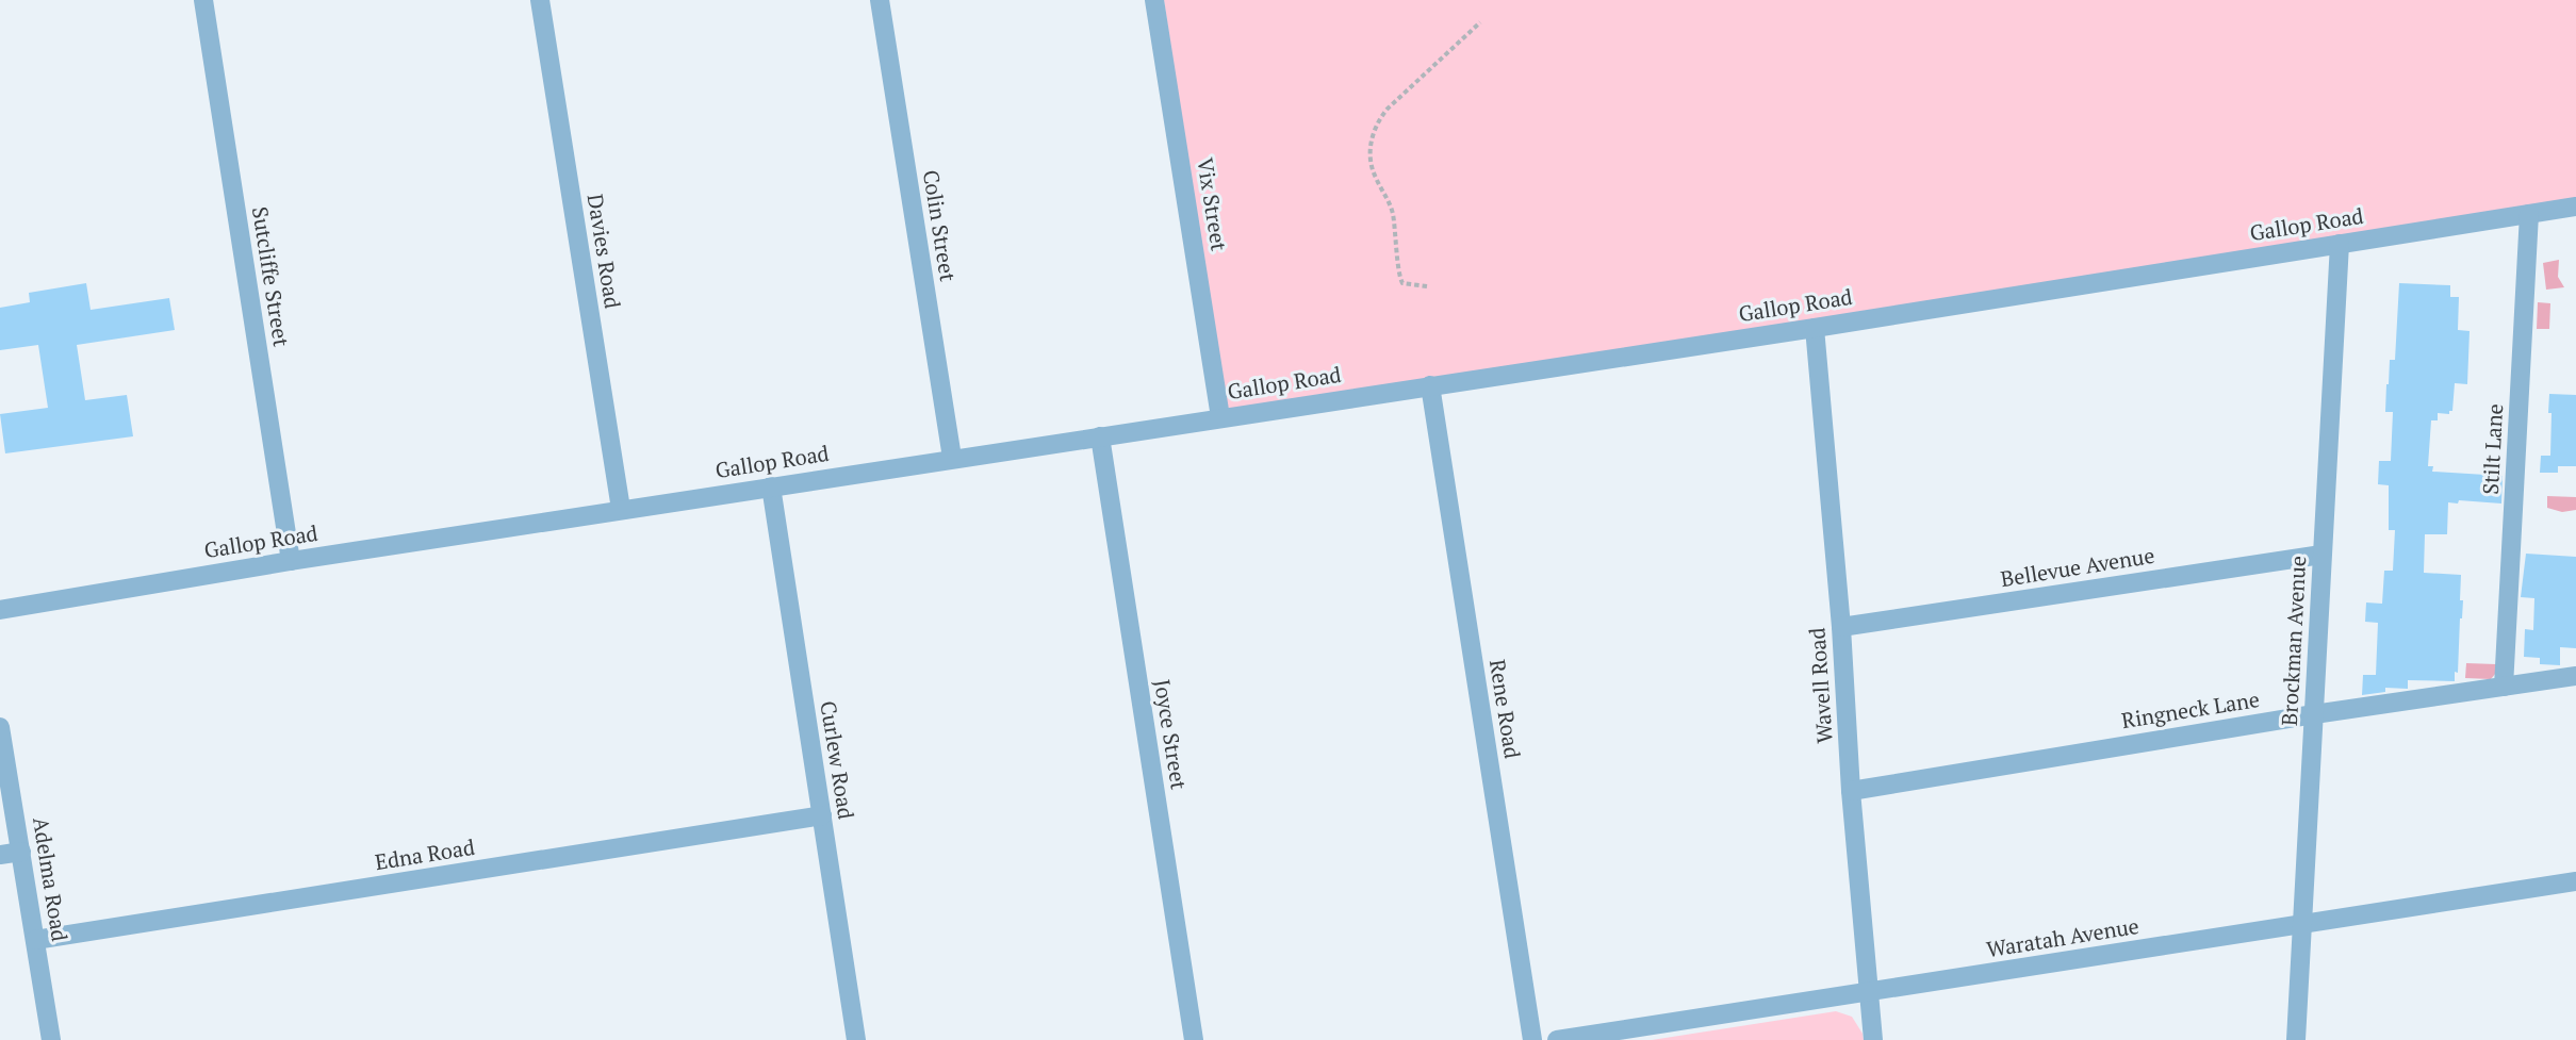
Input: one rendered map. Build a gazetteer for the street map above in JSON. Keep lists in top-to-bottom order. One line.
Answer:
{"streets":{"street":["Vix Street","Gallop Road","Colin Street","Davies Road","Sutcliffe Street","Stilt Lane","Bellevue Avenue","Brockman Avenue","Wavell Road","Rene Road","Ringneck Lane","Joyce Street","Curlew Road","Edna Road","Adelma Road","Waratah Avenue"]},"crossings":[["Vix Street","Gallop Road"],["Gallop Road","Colin Street"],["Gallop Road","Davies Road"],["Gallop Road","Sutcliffe Street"],["Gallop Road","Stilt Lane"],["Gallop Road","Brockman Avenue"],["Gallop Road","Wavell Road"],["Gallop Road","Rene Road"],["Gallop Road","Joyce Street"],["Gallop Road","Curlew Road"],["Stilt Lane","Ringneck Lane"],["Bellevue Avenue","Brockman Avenue"],["Bellevue Avenue","Wavell Road"],["Brockman Avenue","Ringneck Lane"],["Brockman Avenue","Waratah Avenue"],["Wavell Road","Ringneck Lane"],["Wavell Road","Waratah Avenue"],["Curlew Road","Edna Road"],["Edna Road","Adelma Road"]]}
